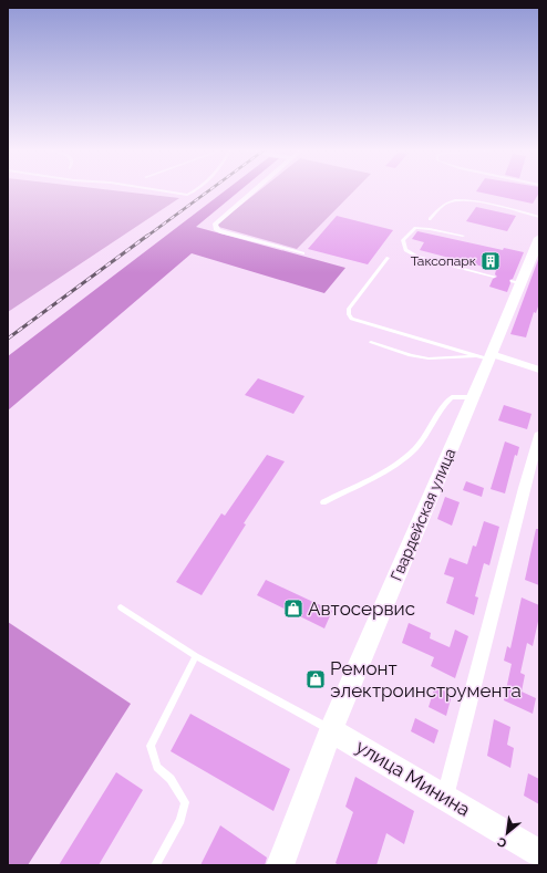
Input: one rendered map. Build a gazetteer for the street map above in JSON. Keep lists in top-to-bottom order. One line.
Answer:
{"streets":{"street":["Гвардейская улица","улица Минина"]},"crossings":[["Гвардейская улица","улица Минина"]],"places":{"building":["Таксопарк"],"shop":["Автосервис","Ремонт электроинструмента"]},"north":"bottom left"}
